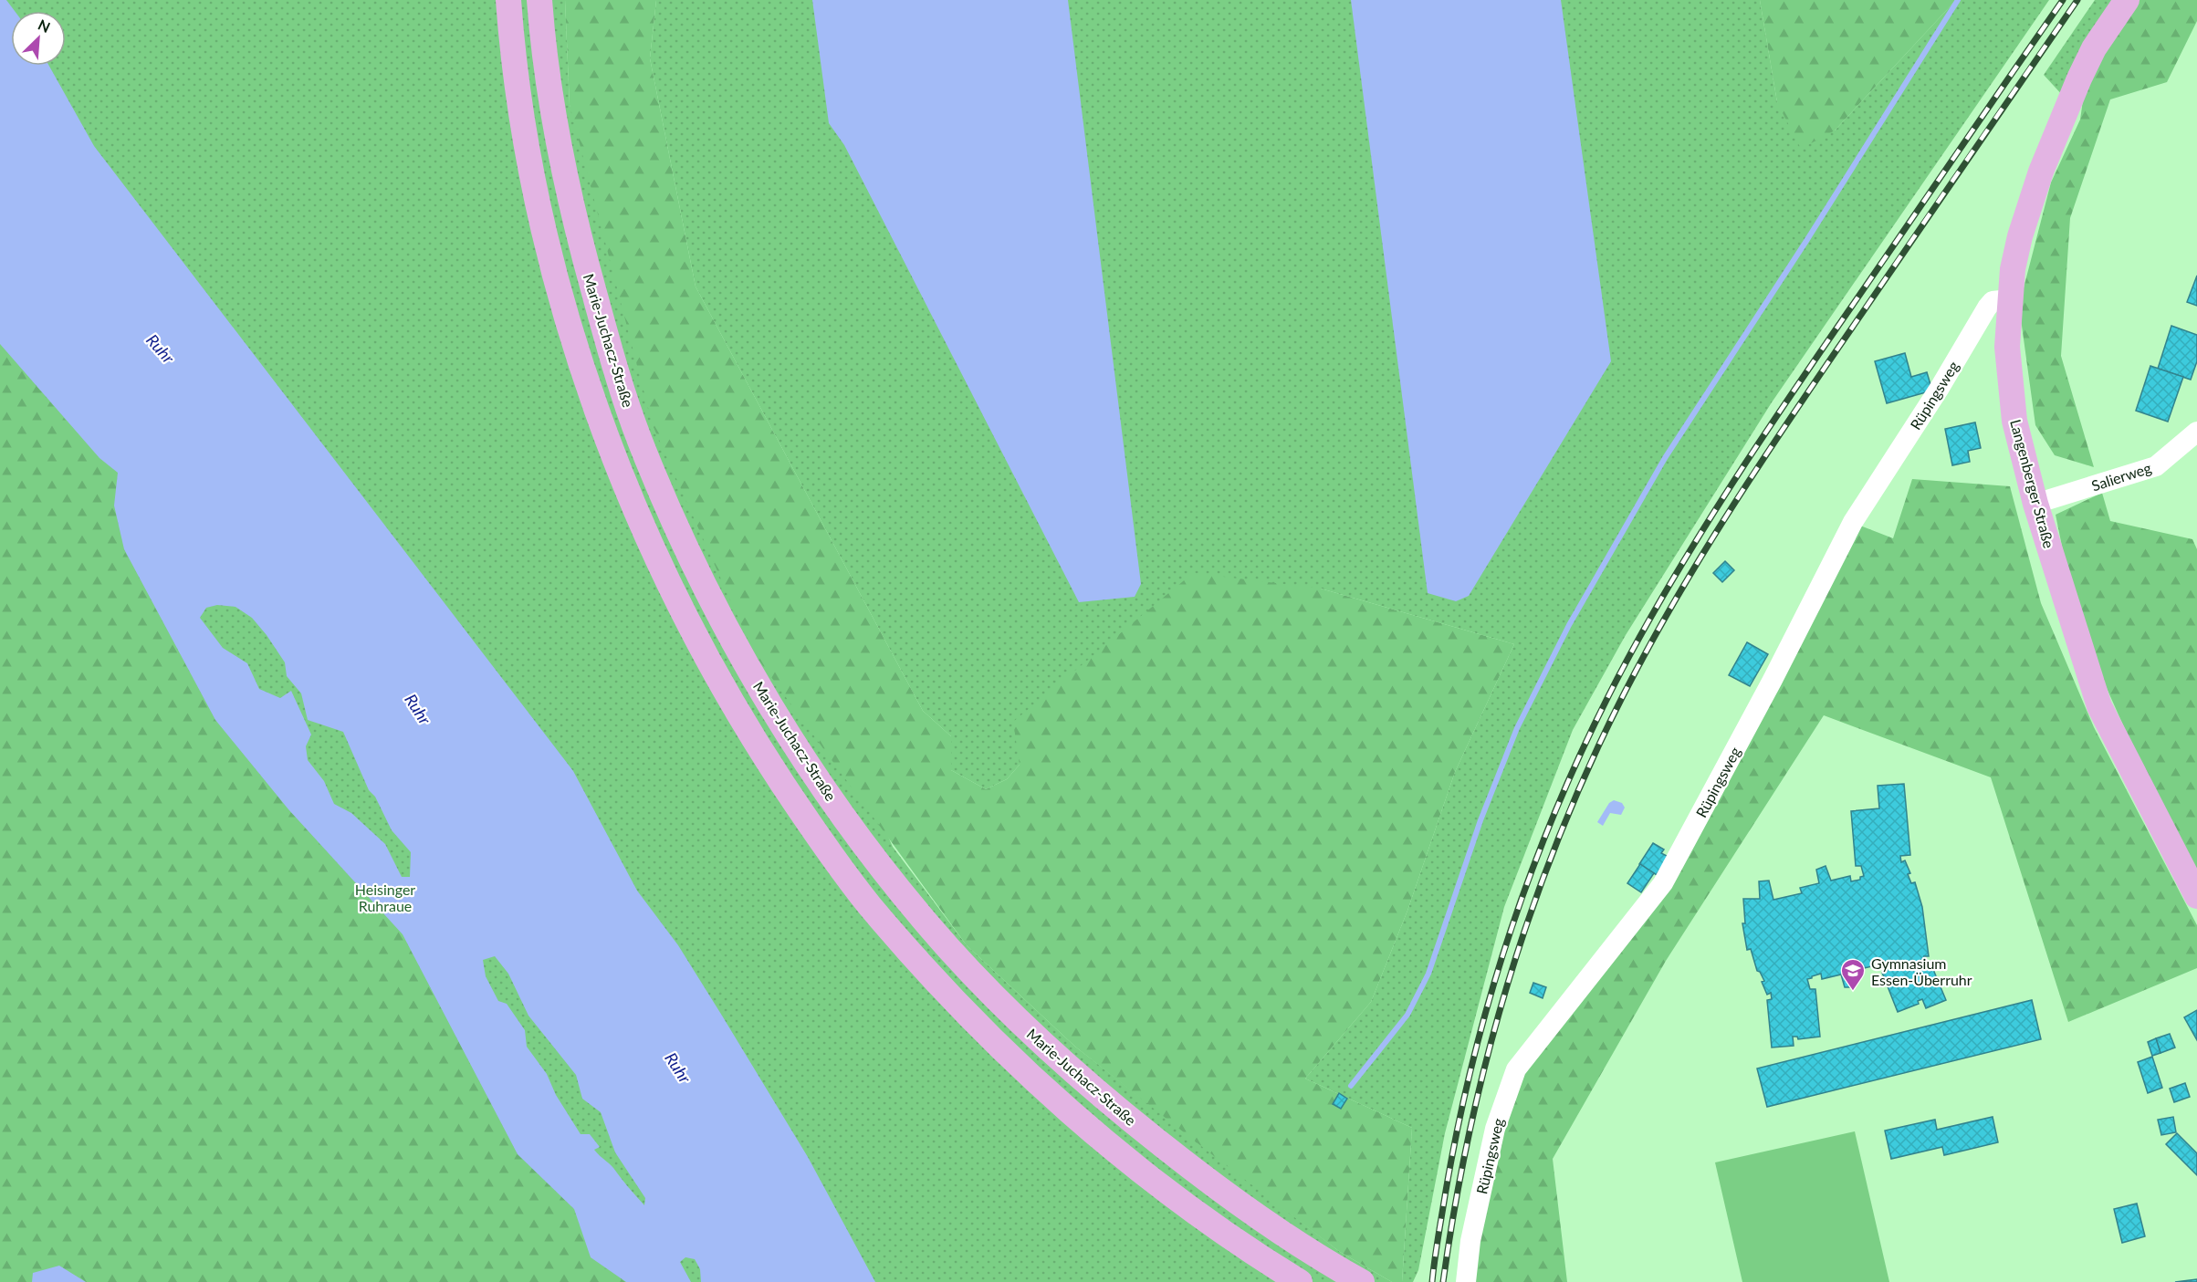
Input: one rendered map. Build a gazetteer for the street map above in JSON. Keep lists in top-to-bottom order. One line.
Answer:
{"streets":{"main road":["Marie-Juchacz-Straße","Langenberger Straße"],"street":["Rüpingsweg","Salierweg"]},"crossings":[["Rüpingsweg","Langenberger Straße"],["Salierweg","Langenberger Straße"]],"water":["Ruhr"],"parks":["Heisinger Ruhraue"],"places":{"school or university":["Gymnasium Essen-Überruhr"]},"north":"top right"}
